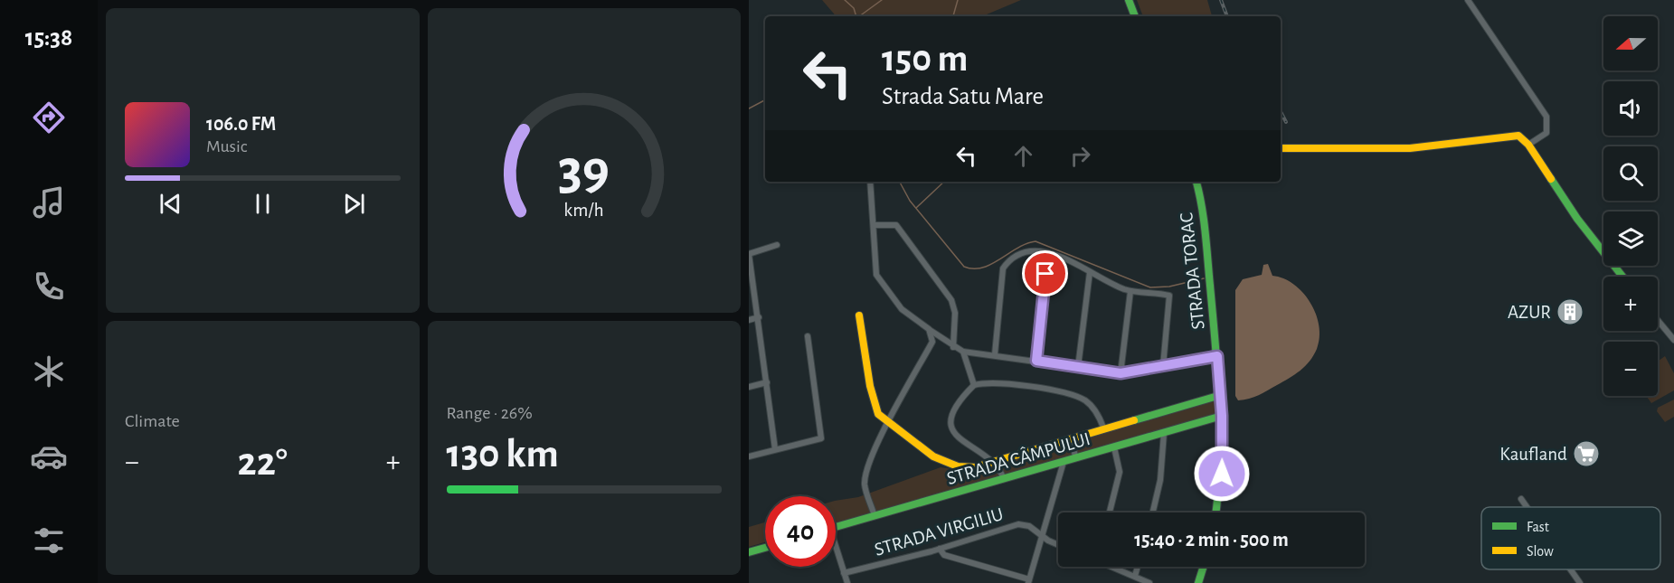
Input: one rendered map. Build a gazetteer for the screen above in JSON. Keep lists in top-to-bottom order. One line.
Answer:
{"streets":{"street":["STRADA TORAC","STRADA CÂMPULUI","STRADA VIRGILIU"]},"crossings":[["STRADA TORAC","STRADA CÂMPULUI"]],"places":{"building":["AZUR"],"supermarket":["Kaufland"]},"legend":["Fast","Slow"],"north":"left","page":{"tabs":"15:38","map_buttons":["+","−"],"turn":["150 m","Strada Satu Mare"],"song":["106.0 FM","Music"],"tile":["Climate",["Range · 26%","130 km"]],"heat":["−","22°","+"],"limit":"40","trip":"15:40 · 2 min · 500 m","gauge":["39","km/h"]}}
